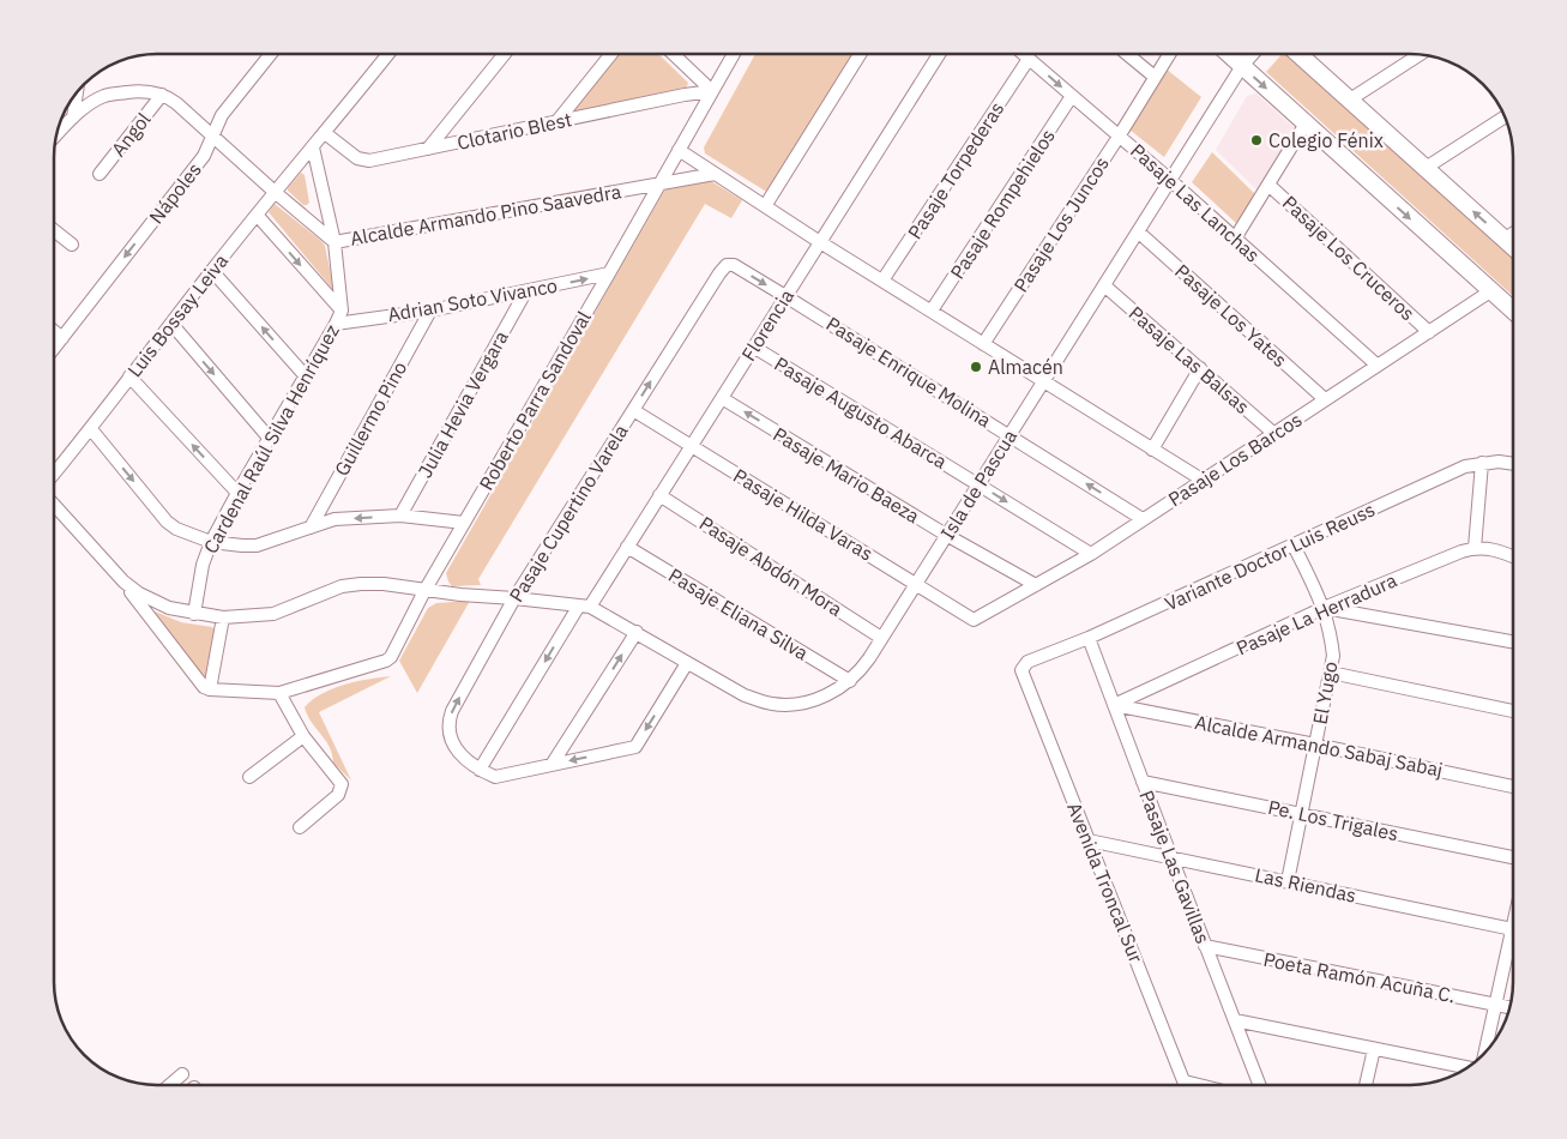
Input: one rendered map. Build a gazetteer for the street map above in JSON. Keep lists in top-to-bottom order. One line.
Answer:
{"streets":{"street":["Clotario Blest","Angol","Pasaje Torpederas","Nápoles","Pasaje Las Lanchas","Pasaje Rompehielos","Alcalde Armando Pino Saavedra","Pasaje Los Juncos","Pasaje Los Cruceros","Adrian Soto Vivanco","Luis Bossay Leiva","Pasaje Los Yates","Florencia","Pasaje Las Balsas","Pasaje Enrique Molina","Roberto Parra Sandoval","Julia Hevia Vergara","Pasaje Augusto Abarca","Guillermo Pino","Cardenal Raúl Silva Henríquez","Pasaje Los Barcos","Pasaje Mario Baeza","Isla de Pascua","Pasaje Cupertino Varela","Pasaje Hilda Varas","Variante Doctor Luis Reuss","Pasaje Abdón Mora","Pasaje Eliana Silva","Pasaje La Herradura","El Yugo","Alcalde Armando Sabaj Sabaj","Pe. Los Trigales","Pasaje Las Gavillas","Avenida Troncal Sur","Las Riendas","Poeta Ramón Acuña C."]},"crossings":[["Clotario Blest","Roberto Parra Sandoval"],["Angol","Alcalde Armando Pino Saavedra"],["Pasaje Torpederas","Pasaje Las Lanchas"],["Nápoles","Alcalde Armando Pino Saavedra"],["Pasaje Las Lanchas","Pasaje Rompehielos"],["Pasaje Las Lanchas","Pasaje Los Juncos"],["Pasaje Las Lanchas","Pasaje Los Barcos"],["Pasaje Las Lanchas","Isla de Pascua"],["Alcalde Armando Pino Saavedra","Luis Bossay Leiva"],["Alcalde Armando Pino Saavedra","Roberto Parra Sandoval"],["Alcalde Armando Pino Saavedra","Cardenal Raúl Silva Henríquez"],["Pasaje Los Cruceros","Pasaje Los Barcos"],["Adrian Soto Vivanco","Roberto Parra Sandoval"],["Adrian Soto Vivanco","Julia Hevia Vergara"],["Adrian Soto Vivanco","Guillermo Pino"],["Adrian Soto Vivanco","Cardenal Raúl Silva Henríquez"],["Luis Bossay Leiva","Cardenal Raúl Silva Henríquez"],["Pasaje Los Yates","Pasaje Los Barcos"],["Pasaje Los Yates","Isla de Pascua"],["Florencia","Pasaje Enrique Molina"],["Florencia","Pasaje Augusto Abarca"],["Florencia","Pasaje Mario Baeza"],["Florencia","Isla de Pascua"],["Florencia","Pasaje Cupertino Varela"],["Florencia","Pasaje Hilda Varas"],["Florencia","Pasaje Abdón Mora"],["Florencia","Pasaje Eliana Silva"],["Pasaje Las Balsas","Pasaje Los Barcos"],["Pasaje Las Balsas","Isla de Pascua"],["Pasaje Enrique Molina","Pasaje Los Barcos"],["Pasaje Enrique Molina","Isla de Pascua"],["Pasaje Enrique Molina","Pasaje Cupertino Varela"],["Pasaje Augusto Abarca","Pasaje Los Barcos"],["Pasaje Augusto Abarca","Isla de Pascua"],["Pasaje Los Barcos","Pasaje Mario Baeza"],["Pasaje Los Barcos","Pasaje Hilda Varas"],["Pasaje Mario Baeza","Isla de Pascua"],["Isla de Pascua","Pasaje Hilda Varas"],["Isla de Pascua","Pasaje Abdón Mora"],["Isla de Pascua","Pasaje Eliana Silva"],["Pasaje Cupertino Varela","Pasaje Hilda Varas"],["Variante Doctor Luis Reuss","El Yugo"],["Variante Doctor Luis Reuss","Pasaje Las Gavillas"],["Variante Doctor Luis Reuss","Avenida Troncal Sur"],["Pasaje La Herradura","El Yugo"],["Pasaje La Herradura","Alcalde Armando Sabaj Sabaj"],["Pasaje La Herradura","Pasaje Las Gavillas"],["El Yugo","Alcalde Armando Sabaj Sabaj"],["El Yugo","Pe. Los Trigales"],["El Yugo","Las Riendas"],["Alcalde Armando Sabaj Sabaj","Pasaje Las Gavillas"],["Pe. Los Trigales","Pasaje Las Gavillas"],["Pasaje Las Gavillas","Las Riendas"],["Pasaje Las Gavillas","Poeta Ramón Acuña C."],["Avenida Troncal Sur","Las Riendas"]],"one_way":["Nápoles","Pasaje Mario Baeza","Pasaje Cupertino Varela"],"places":["Colegio Fénix","Almacén"]}
